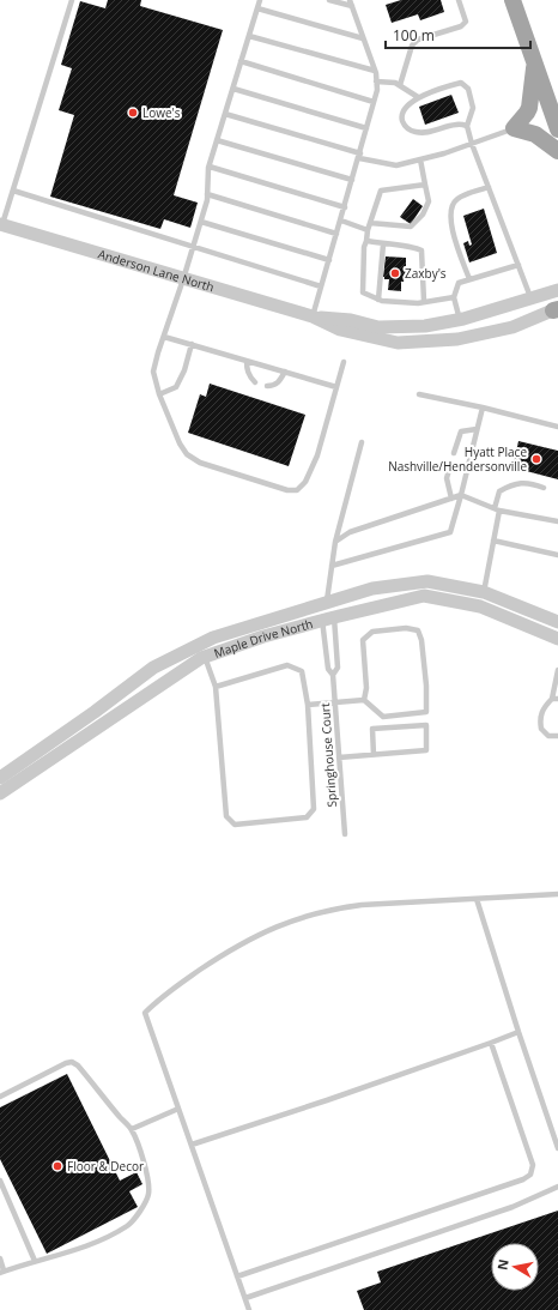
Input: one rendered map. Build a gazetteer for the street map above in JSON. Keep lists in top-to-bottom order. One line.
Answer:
{"streets":{"street":["Anderson Lane North","Maple Drive North"],"lane":["Springhouse Court"]},"places":["Lowe's","Zaxby's","Hyatt Place Nashville/Hendersonville","Floor & Decor"],"scale_bar":"100 m","north":"left"}
